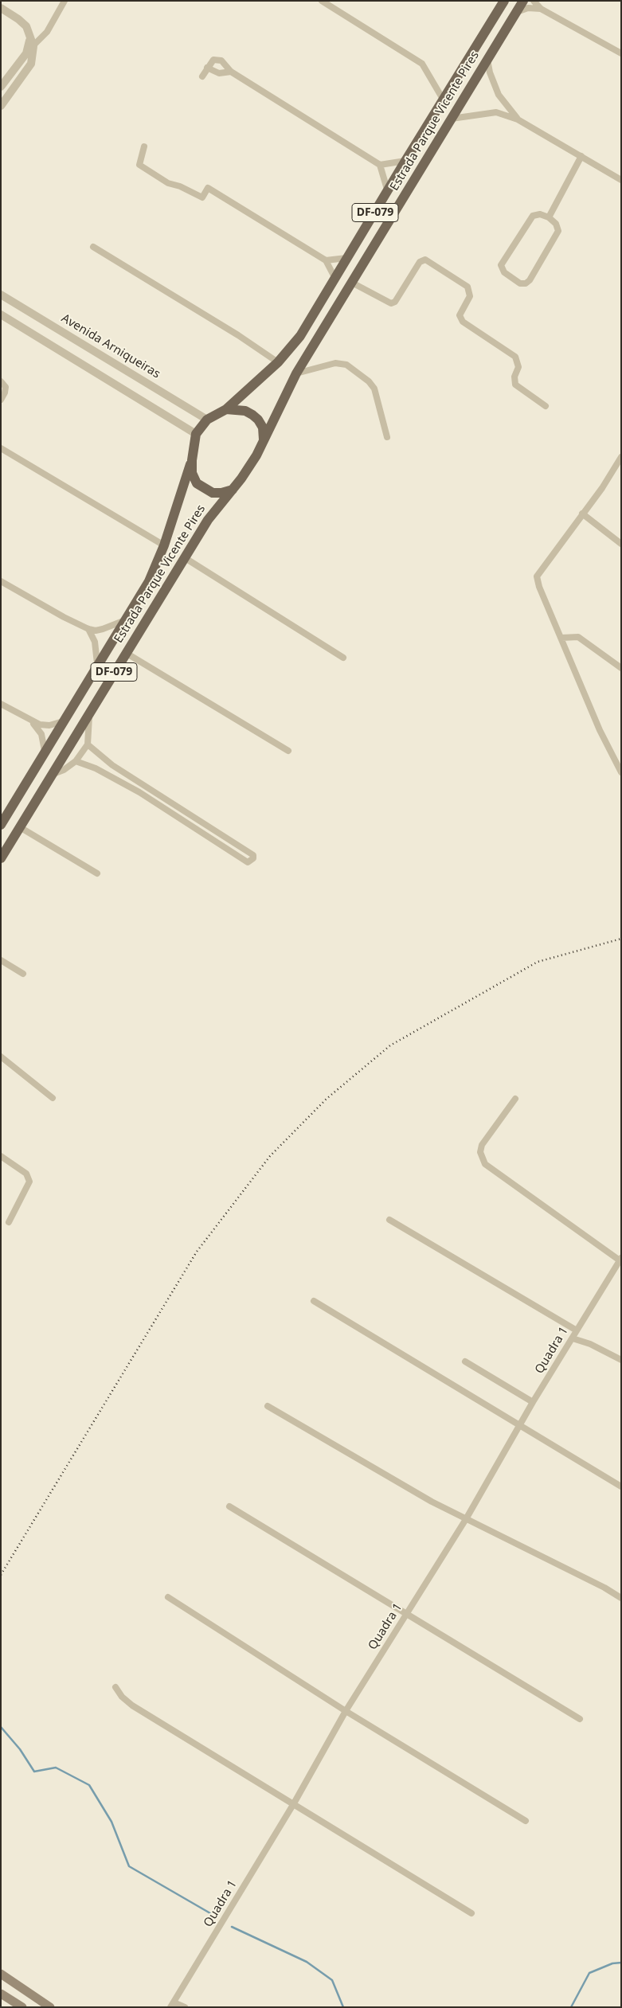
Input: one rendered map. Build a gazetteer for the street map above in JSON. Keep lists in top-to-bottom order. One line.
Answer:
{"streets":{"main road":["Estrada Parque Vicente Pires","DF-079"],"street":["Avenida Arniqueiras","Quadra 1"]},"crossings":[["Estrada Parque Vicente Pires","DF-079"],["Estrada Parque Vicente Pires","Avenida Arniqueiras"],["DF-079","Avenida Arniqueiras"]]}
